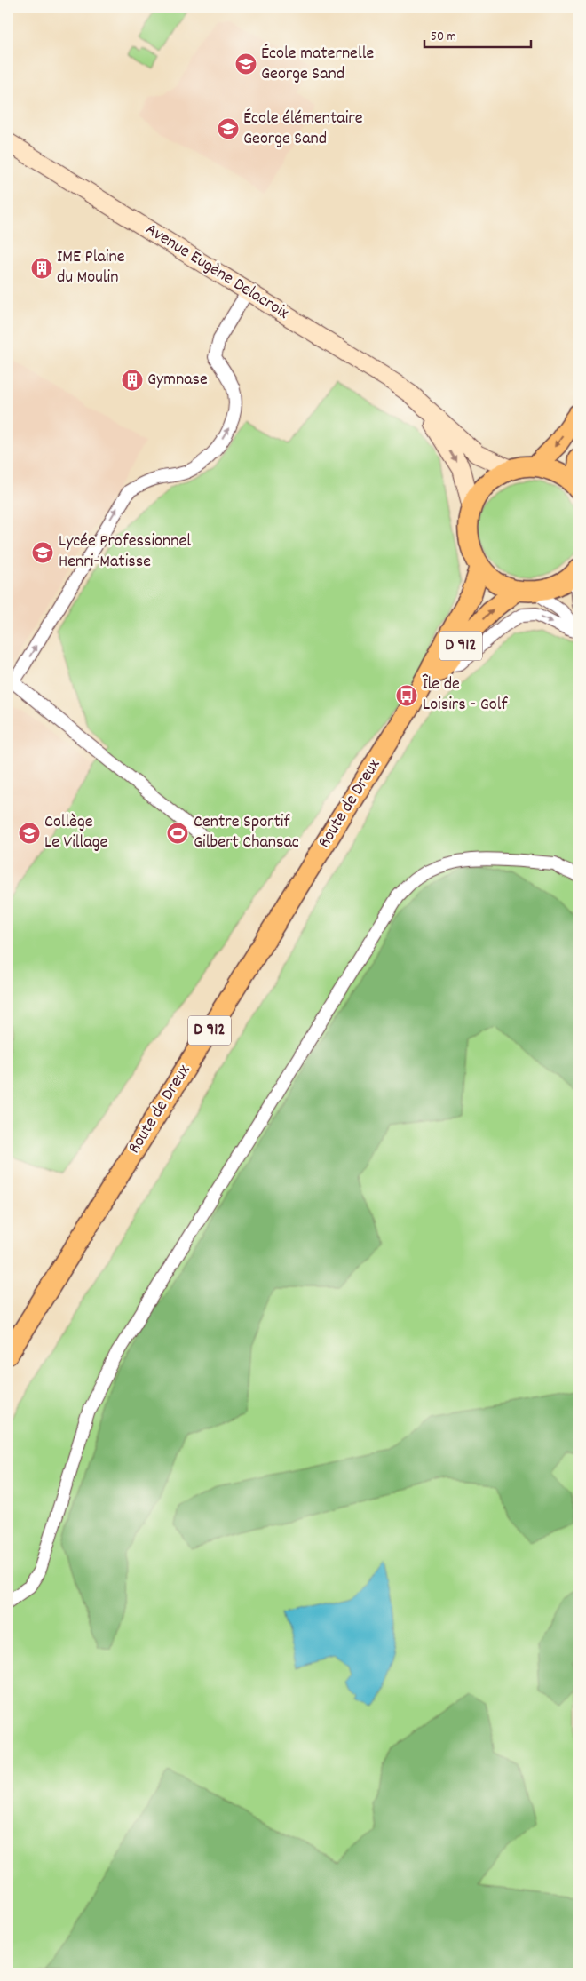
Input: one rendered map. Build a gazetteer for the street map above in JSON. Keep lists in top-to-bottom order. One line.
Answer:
{"streets":{"main road":["Avenue Eugène Delacroix","D 912","Route de Dreux"]},"places":{"school or university":["École maternelle George Sand","École élémentaire George Sand","Lycée Professionnel Henri-Matisse","Collège Le Village"],"building":["IME Plaine du Moulin","Gymnase"],"bus stop":["Île de Loisirs - Golf"],"sports":["Centre Sportif Gilbert Chansac"]},"scale_bar":"50 m"}
